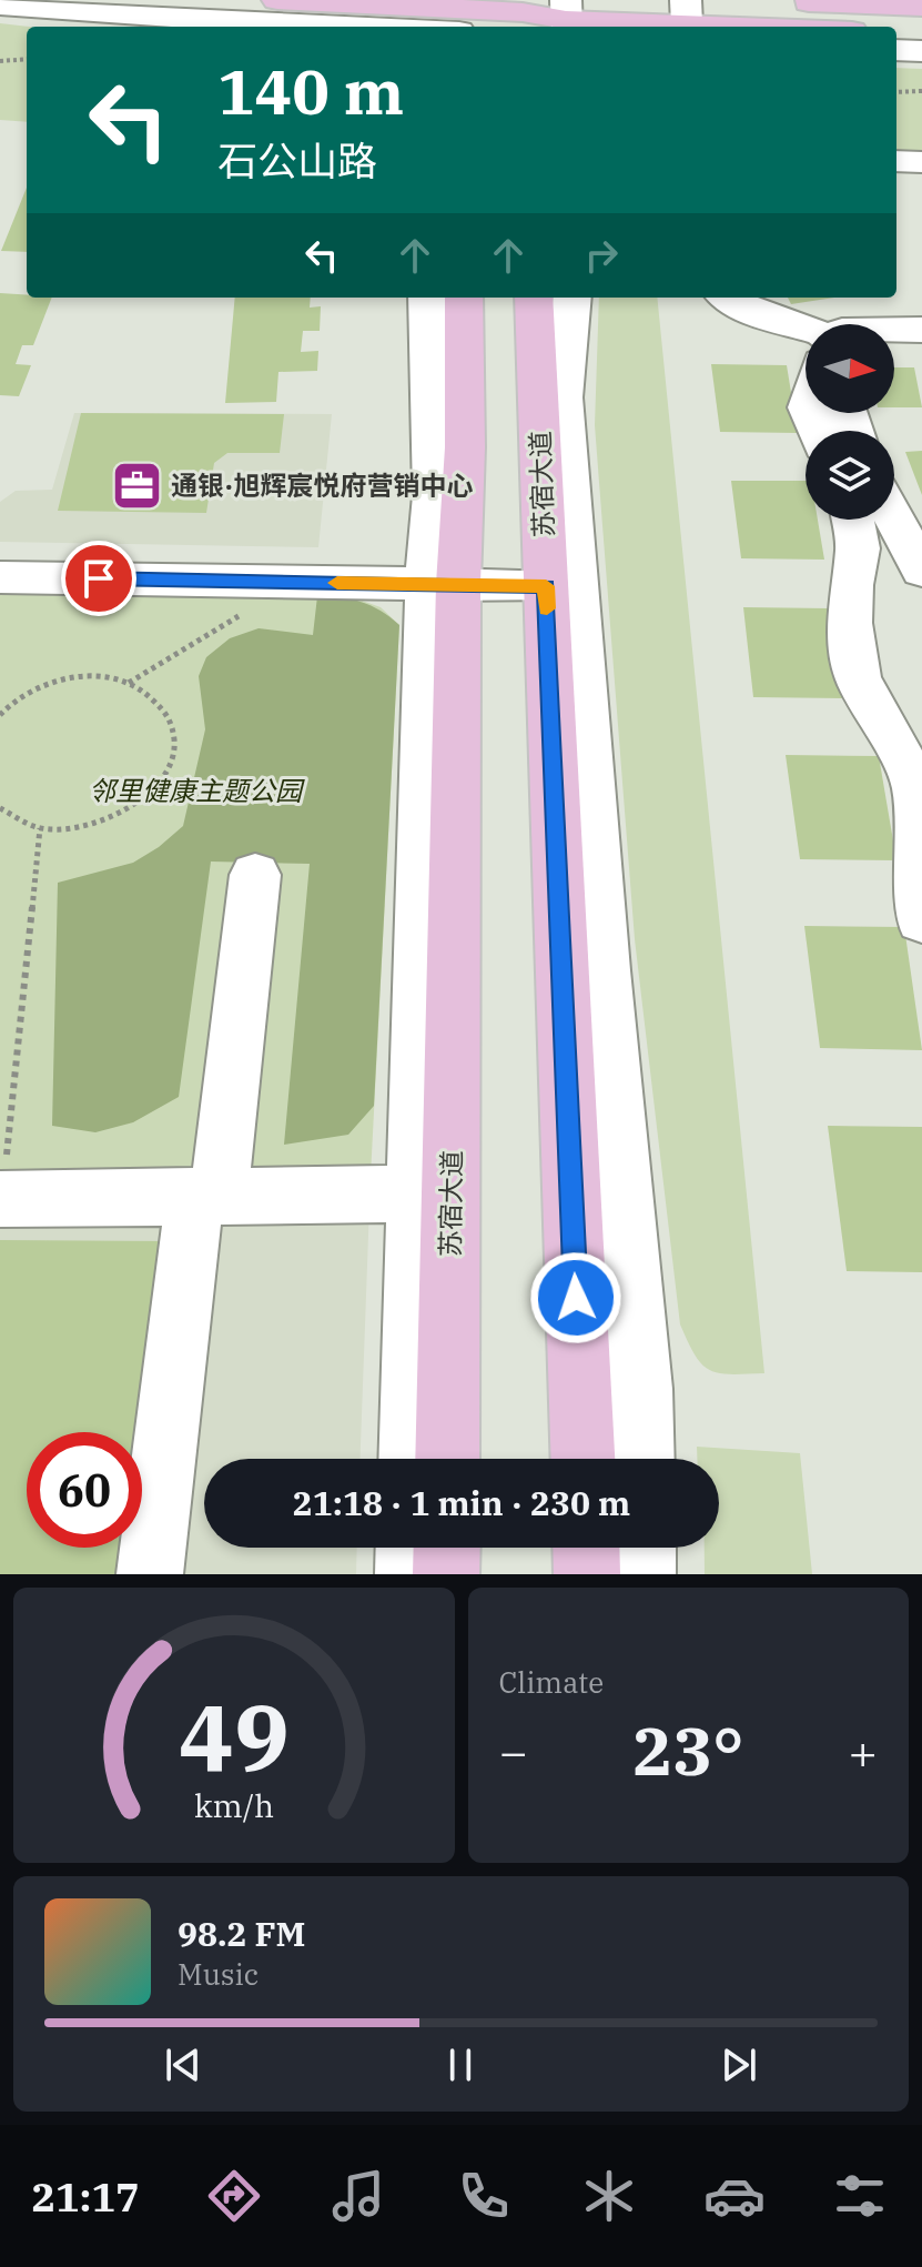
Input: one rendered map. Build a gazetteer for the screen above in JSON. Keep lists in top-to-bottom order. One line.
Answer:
{"streets":{"main road":["苏宿大道"]},"parks":["邻里健康主题公园"],"places":{"office":["通银·旭辉宸悦府营销中心"]},"north":"right","page":{"turn":["140 m","石公山路"],"limit":"60","trip":"21:18 · 1 min · 230 m","tile":"Climate","heat":["−","23°","+"],"song":["98.2 FM","Music"],"tabs":"21:17","gauge":["49","km/h"]}}
